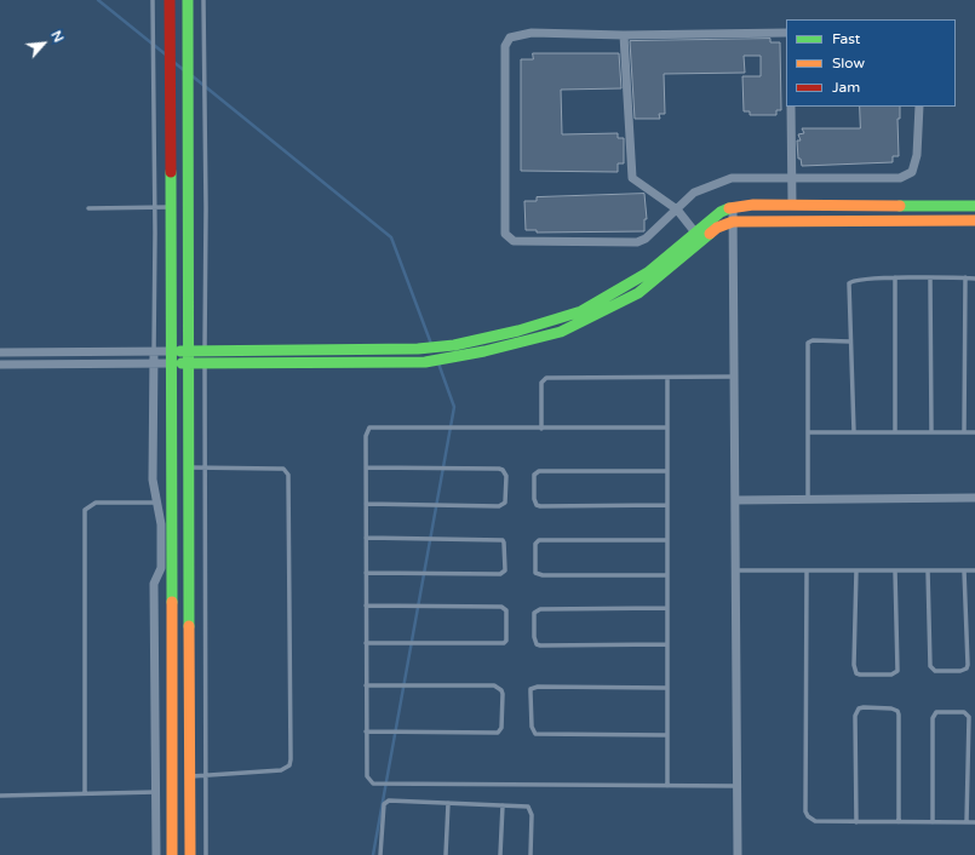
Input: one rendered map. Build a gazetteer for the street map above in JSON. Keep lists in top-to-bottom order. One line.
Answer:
{"legend":["Fast","Slow","Jam"],"north":"top right"}
